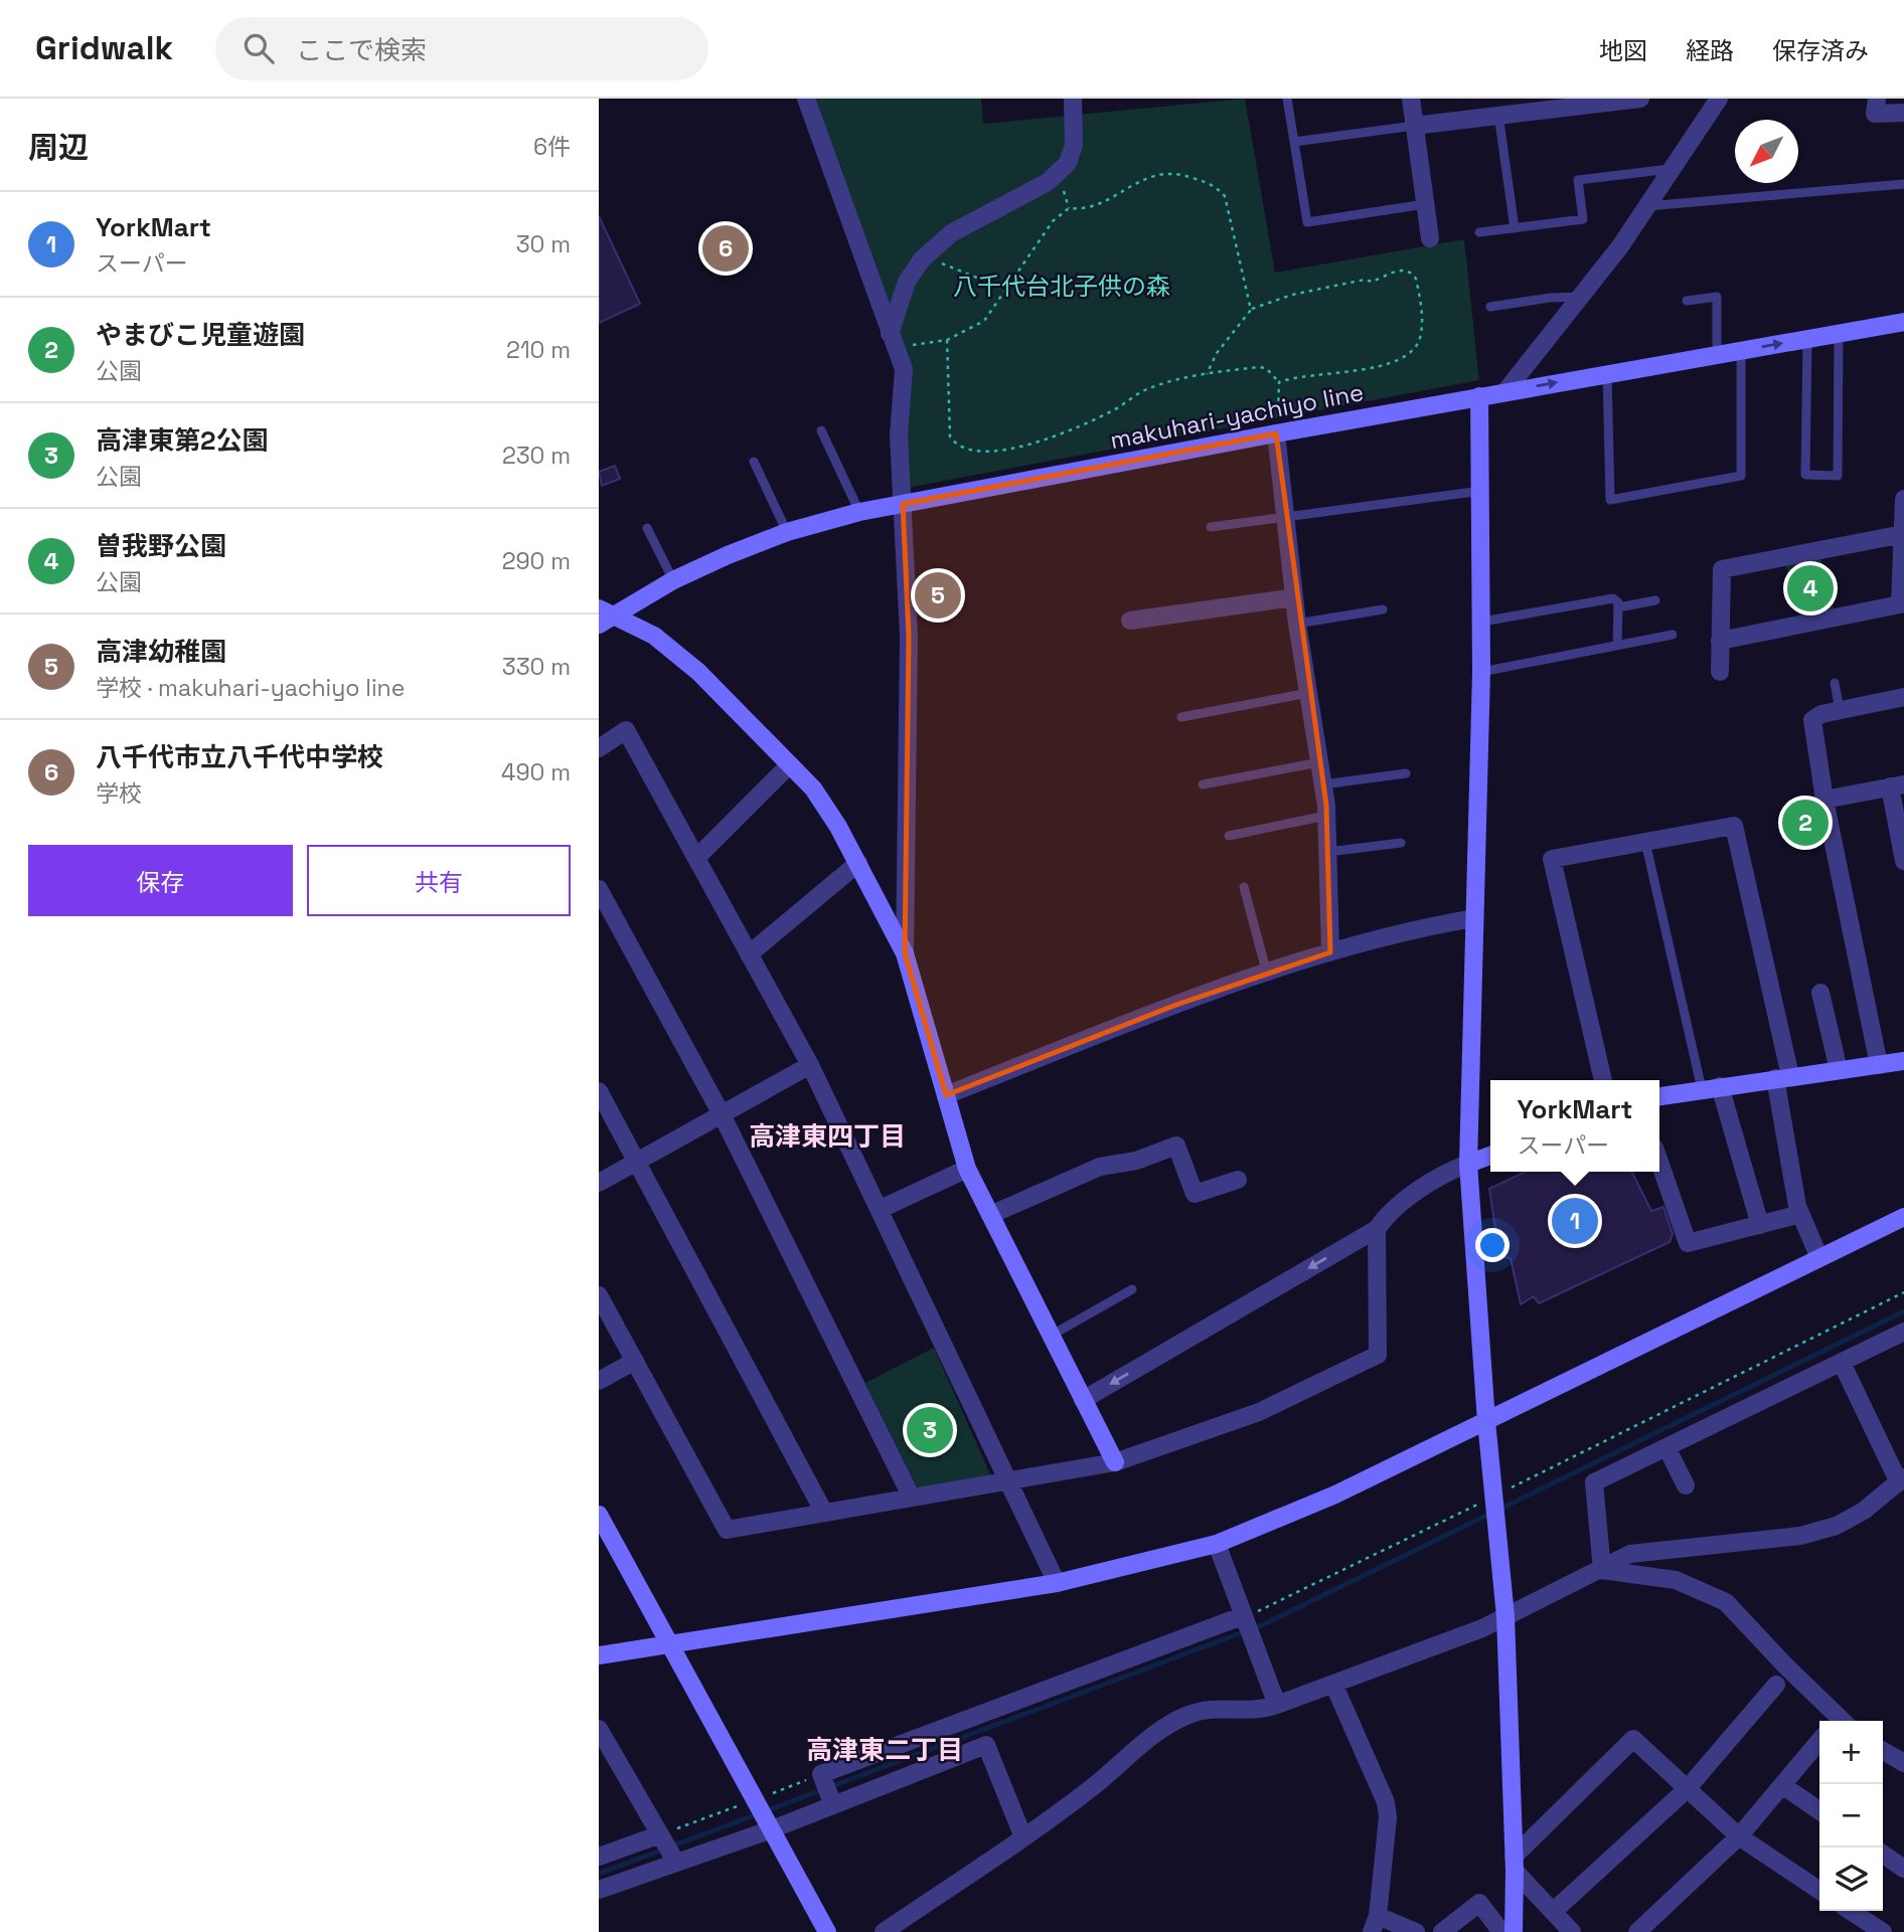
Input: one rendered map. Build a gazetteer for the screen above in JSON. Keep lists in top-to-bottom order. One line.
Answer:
{"streets":{"street":["makuhari-yachiyo line"]},"districts":["高津東四丁目","高津東二丁目"],"parks":["八千代台北子供の森"],"north":"bottom left","page":{"header":"Gridwalk","search":"ここで検索","nav":["地図","経路","保存済み"],"heading":["周辺","6件"],"list":[{"mark":"1","name":"YorkMart","note":"スーパー","value":"30 m"},{"mark":"2","name":"やまびこ児童遊園","note":"公園","value":"210 m"},{"mark":"3","name":"高津東第2公園","note":"公園","value":"230 m"},{"mark":"4","name":"曽我野公園","note":"公園","value":"290 m"},{"mark":"5","name":"高津幼稚園","note":"学校 · makuhari-yachiyo line","value":"330 m"},{"mark":"6","name":"八千代市立八千代中学校","note":"学校","value":"490 m"}],"pins":["6","4","5","2","1","3"],"buttons":["保存","共有"],"popup":["YorkMart","スーパー"],"map_buttons":["+","−"]}}
